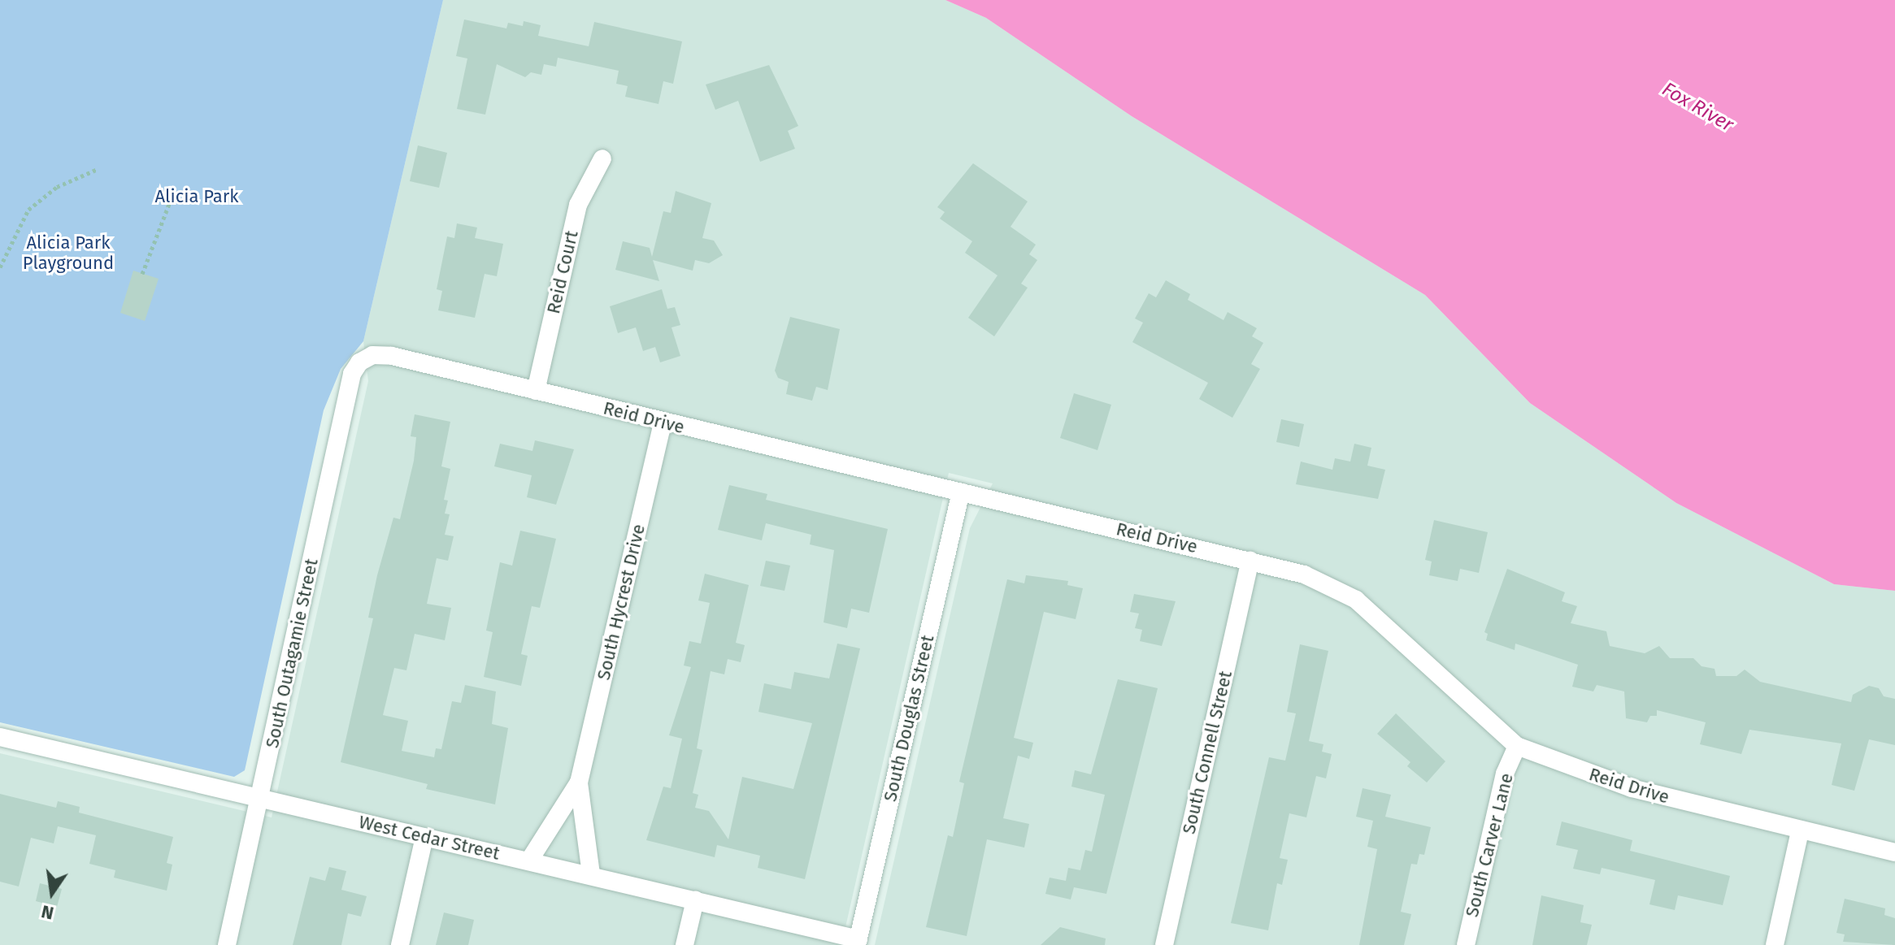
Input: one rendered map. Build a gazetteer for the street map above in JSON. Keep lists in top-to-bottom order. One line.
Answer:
{"streets":{"street":["Reid Court","Reid Drive","South Hycrest Drive","South Outagamie Street","South Douglas Street","South Connell Street","West Cedar Street","South Carver Lane"]},"crossings":[["Reid Court","Reid Drive"],["Reid Drive","South Hycrest Drive"],["Reid Drive","South Outagamie Street"],["Reid Drive","South Douglas Street"],["Reid Drive","South Connell Street"],["Reid Drive","South Carver Lane"],["South Hycrest Drive","West Cedar Street"],["South Outagamie Street","West Cedar Street"],["South Douglas Street","West Cedar Street"]],"water":["Fox River"],"parks":["Alicia Park","Alicia Park Playground"],"north":"bottom"}
